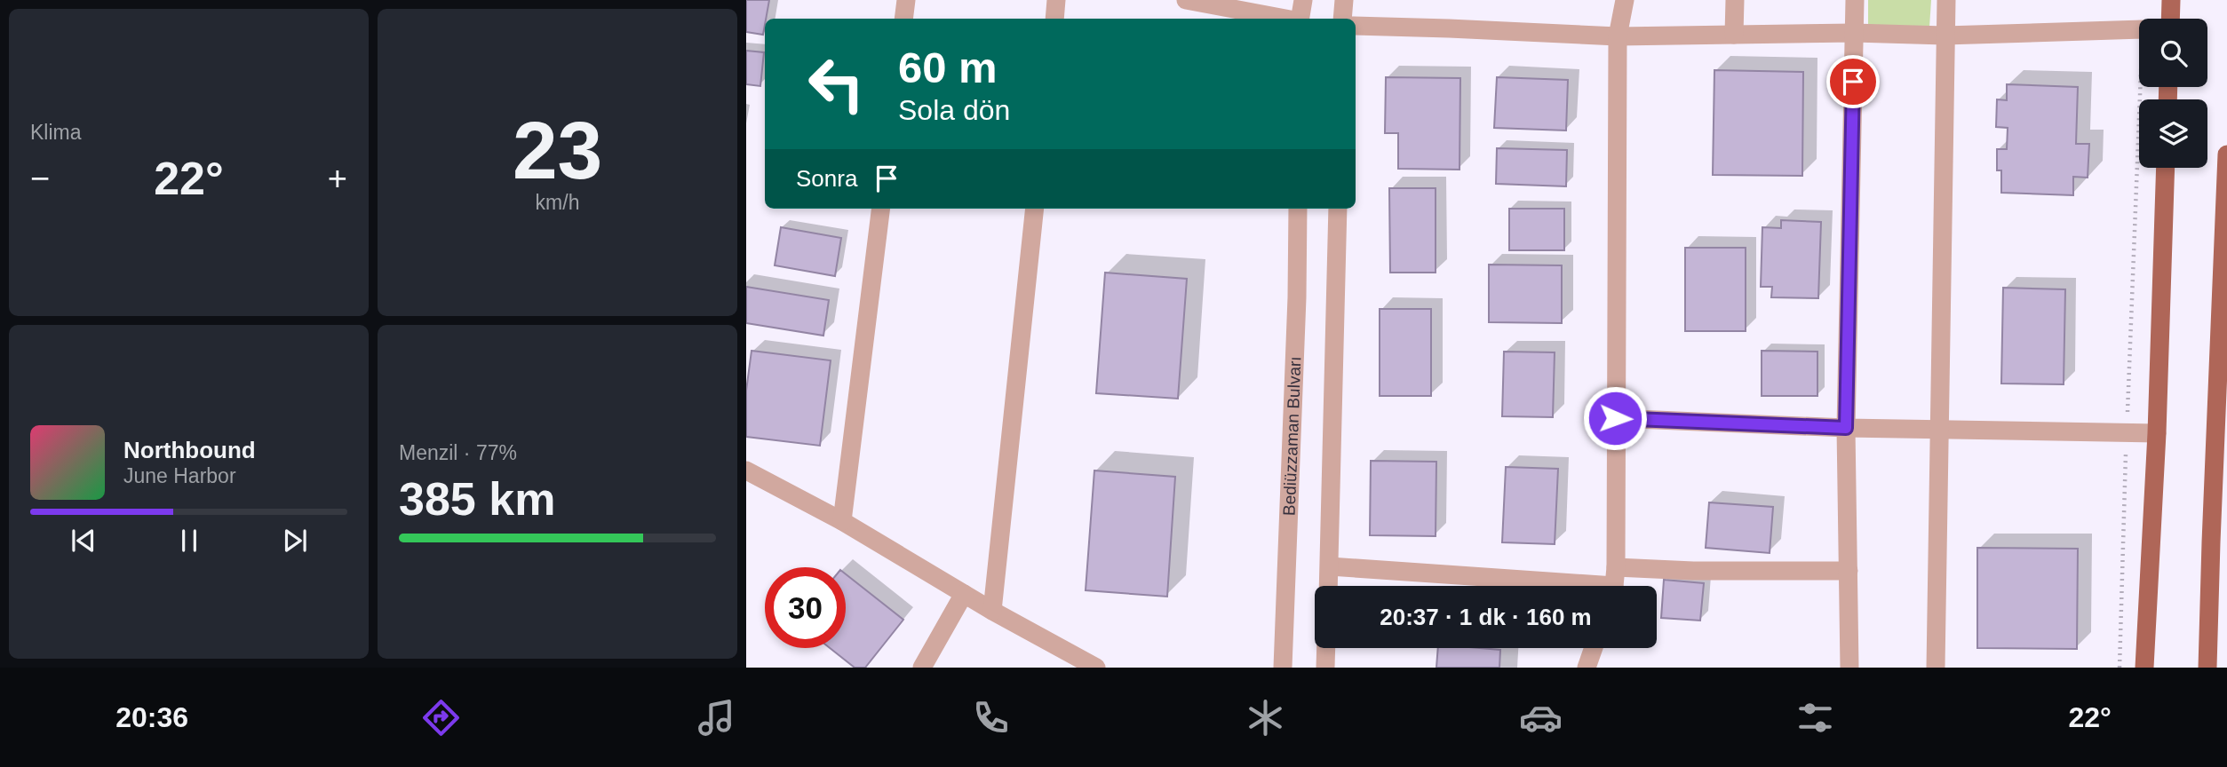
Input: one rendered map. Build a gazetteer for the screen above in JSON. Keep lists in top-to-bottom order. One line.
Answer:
{"streets":{"street":["Bediüzzaman Bulvarı"]},"page":{"tile":["Klima",["23","km/h"],["Menzil · 77%","385 km"]],"turn":["60 m","Sola dön"],"then":"Sonra","heat":["−","22°","+"],"song":["Northbound","June Harbor"],"limit":"30","trip":"20:37 · 1 dk · 160 m","tabs":["20:36","22°"]}}
